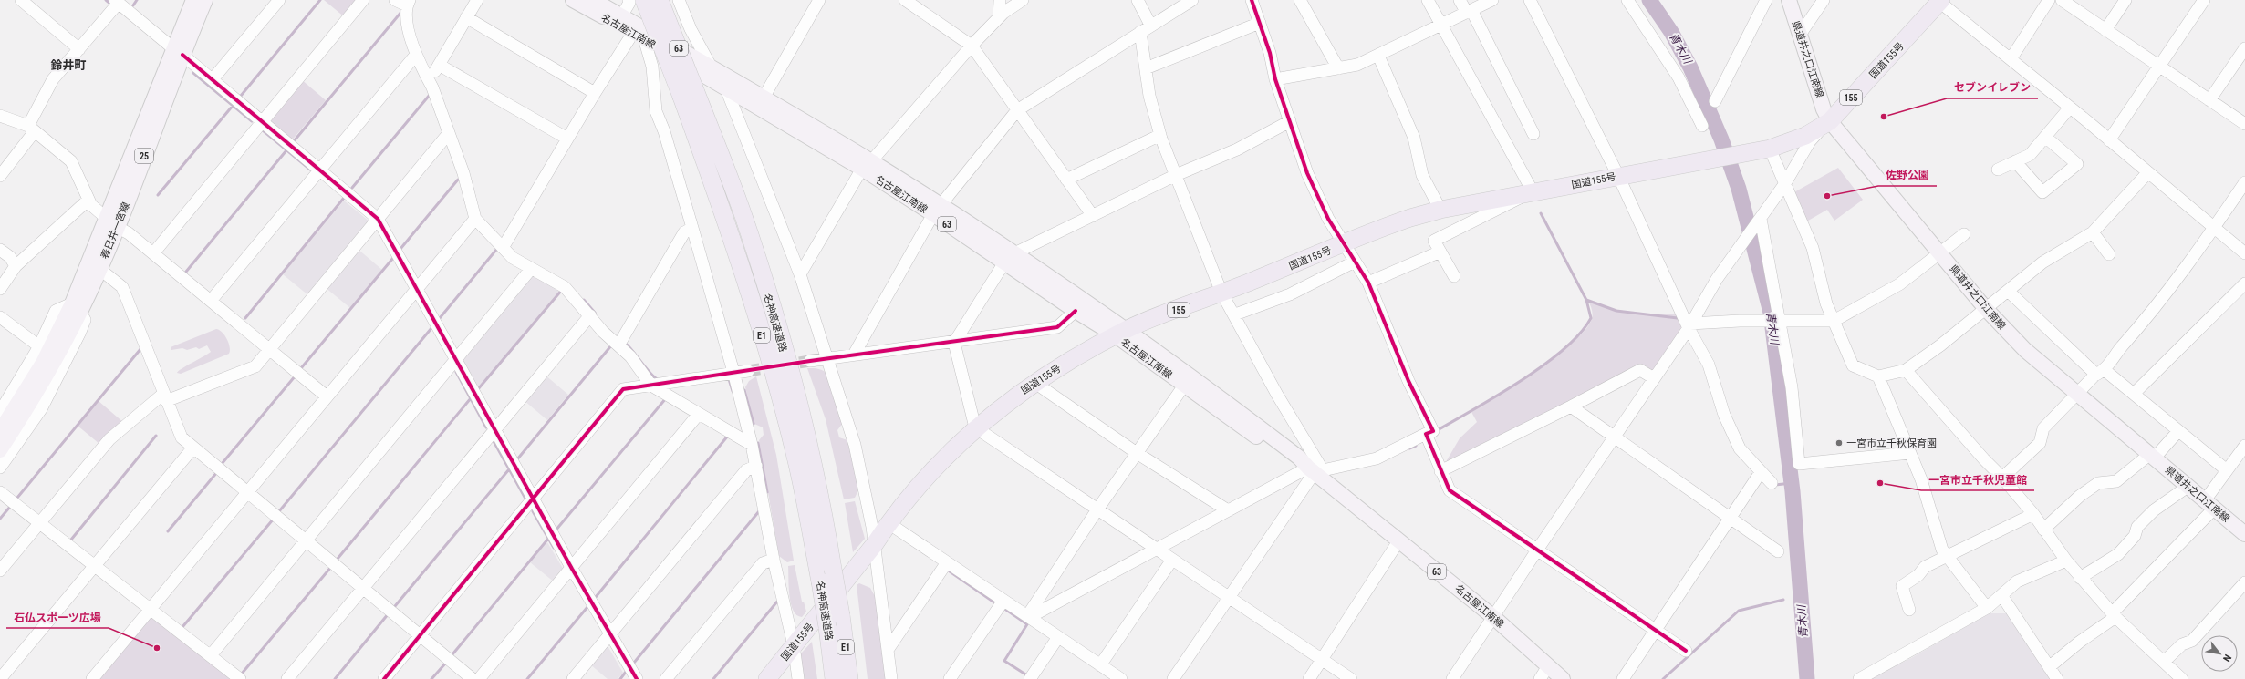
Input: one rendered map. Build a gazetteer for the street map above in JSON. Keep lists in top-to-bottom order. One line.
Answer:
{"streets":{"highway":["国道155号","155","名神高速道路","E1"],"main road":["名古屋江南線","63","県道井之口江南線","25","春日井一宮線"]},"crossings":[["名古屋江南線","国道155号"],["県道井之口江南線","国道155号"]],"districts":["鈴井町"],"water":["青木川"],"places":["セブンイレブン","佐野公園","一宮市立千秋保育園","一宮市立千秋児童館","石仏スポーツ広場"],"north":"bottom right"}
